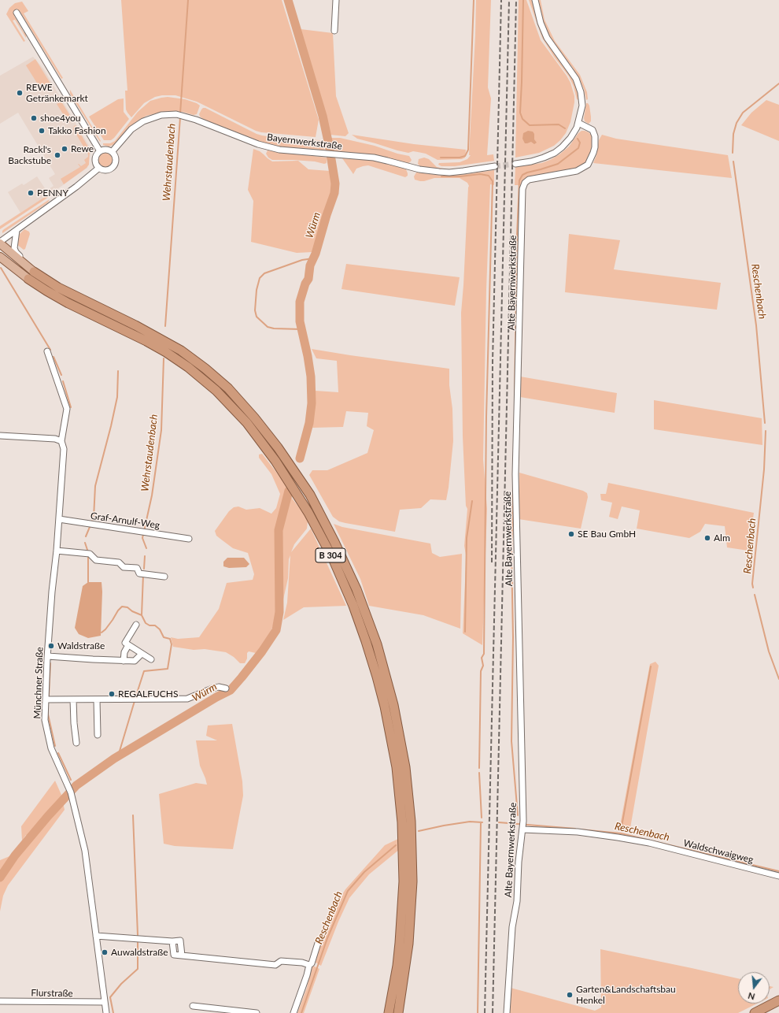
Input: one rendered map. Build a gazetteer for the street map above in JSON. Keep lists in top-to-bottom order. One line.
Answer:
{"streets":{"highway":["B 304"],"street":["Bayernwerkstraße","Alte Bayernwerkstraße","Graf-Arnulf-Weg","Münchner Straße","Waldschwaigweg","Flurstraße"]},"crossings":[["Alte Bayernwerkstraße","Waldschwaigweg"],["Graf-Arnulf-Weg","Münchner Straße"],["Münchner Straße","Flurstraße"]],"water":["Wehrstaudenbach","Würm","Reschenbach"],"places":["REWE Getränkemarkt","shoe4you","Takko Fashion","Rewe","Rackl's Backstube","PENNY","SE Bau GmbH","Alm","Waldstraße","REGALFUCHS","Auwaldstraße","Garten&Landschaftsbau Henkel"],"north":"bottom"}
